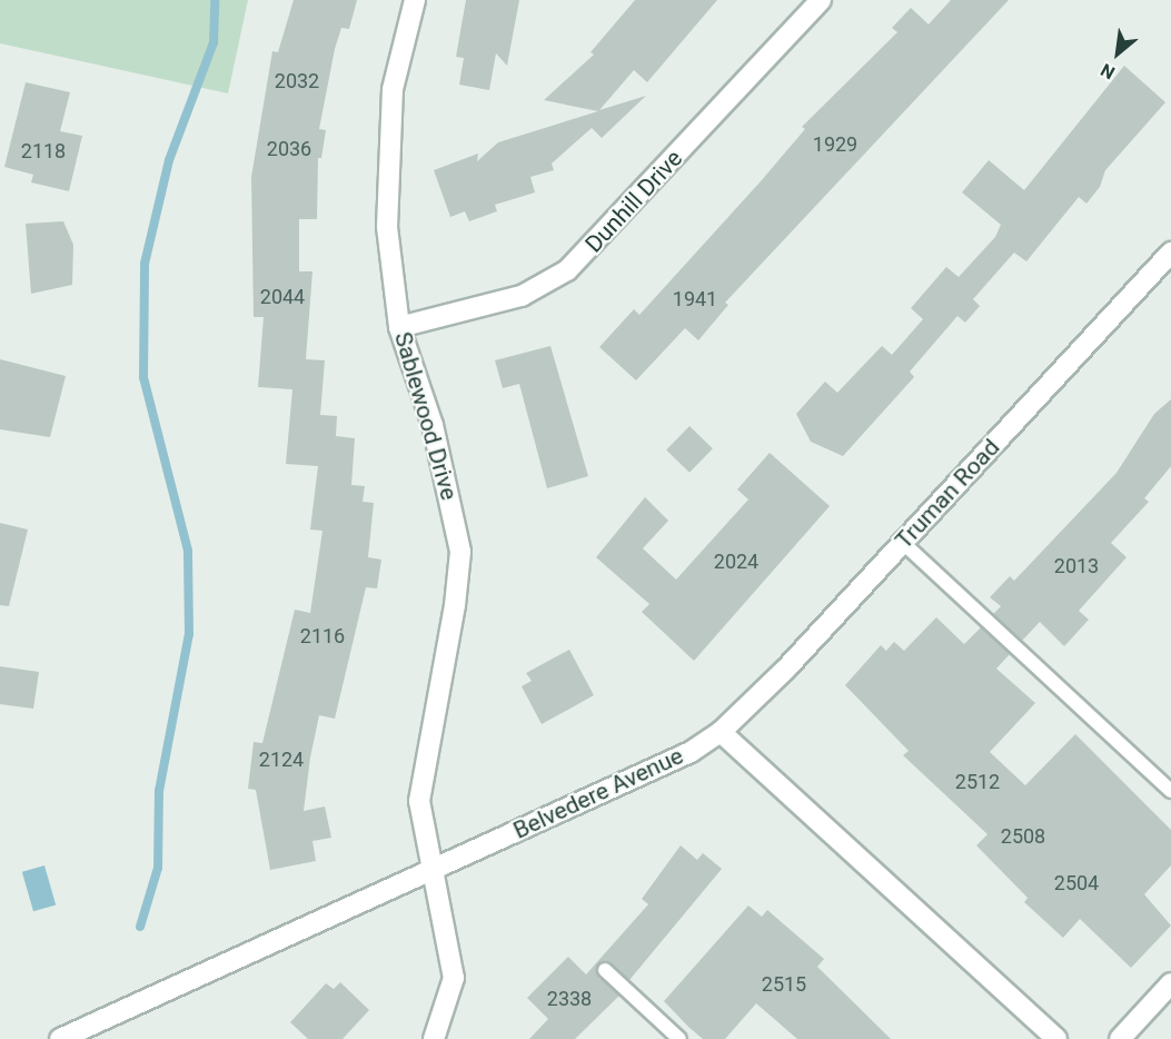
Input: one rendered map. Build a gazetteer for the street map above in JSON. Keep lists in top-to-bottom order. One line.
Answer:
{"streets":{"street":["Dunhill Drive","Sablewood Drive","Truman Road","Belvedere Avenue"]},"crossings":[["Dunhill Drive","Sablewood Drive"],["Sablewood Drive","Belvedere Avenue"],["Truman Road","Belvedere Avenue"]],"house_numbers":["2032","1929","2036","2118","2044","1941","2024","2013","2116","2124","2512","2508","2504","2515","2338"],"north":"bottom left"}
